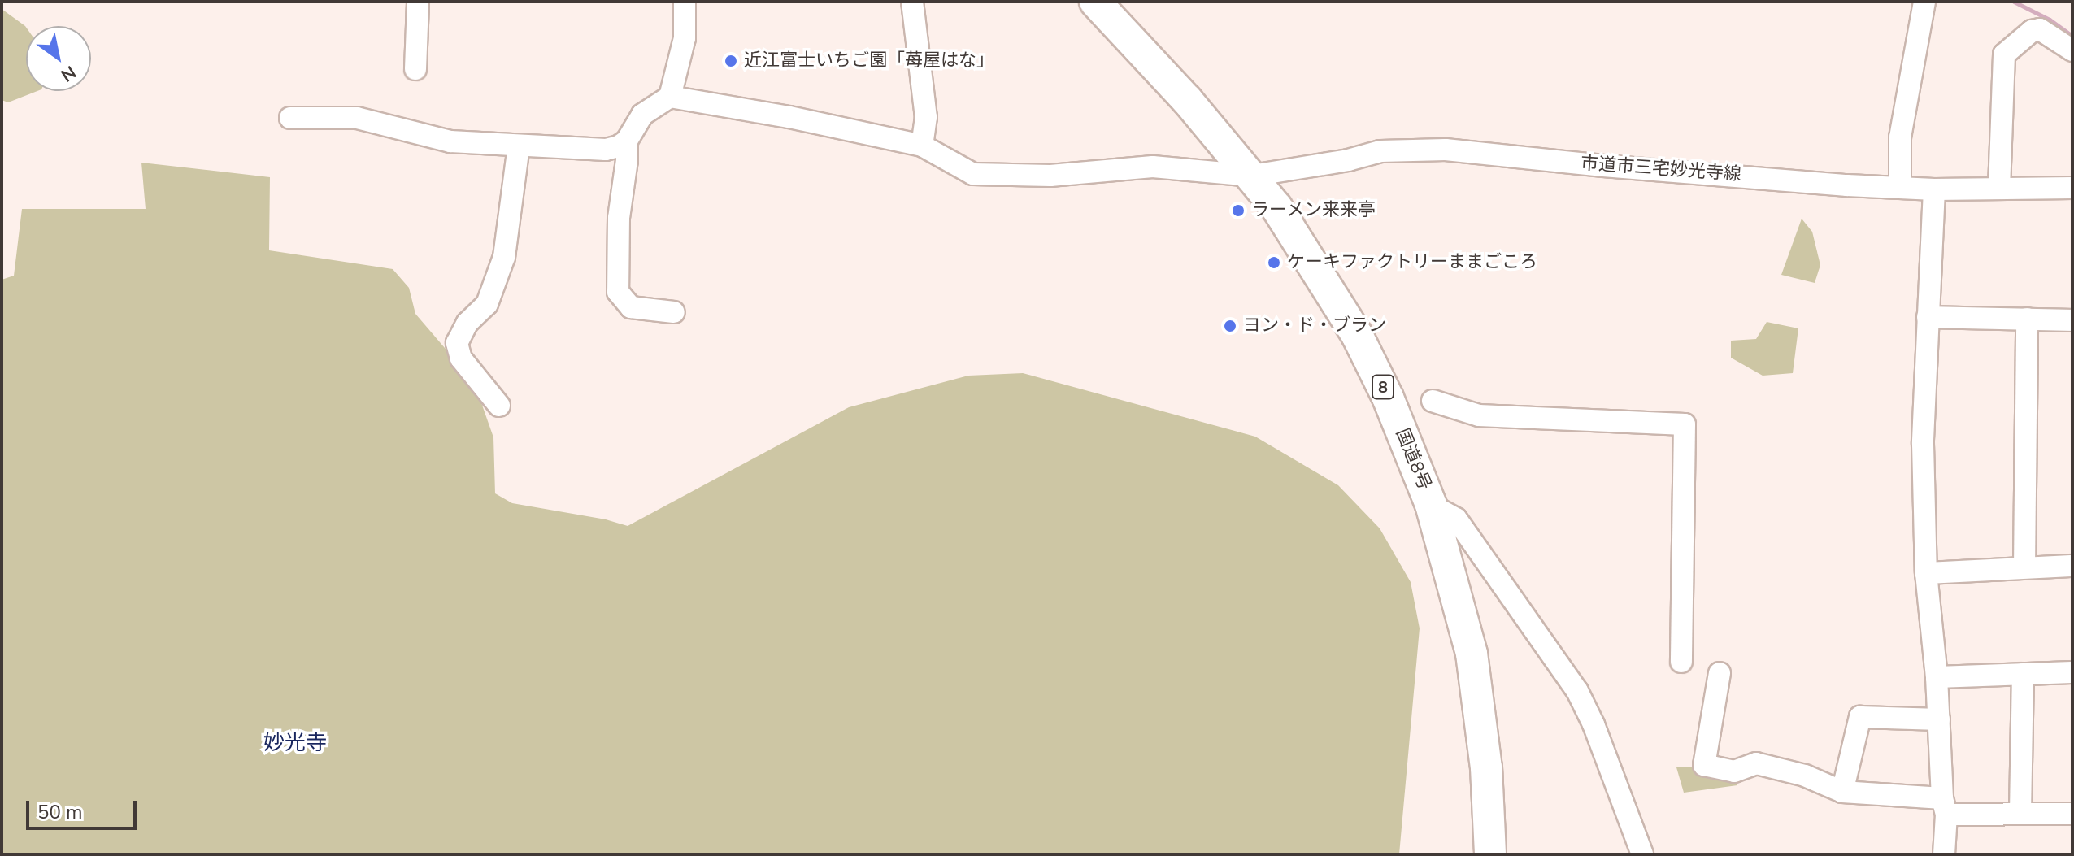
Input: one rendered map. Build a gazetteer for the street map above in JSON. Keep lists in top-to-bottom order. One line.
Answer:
{"streets":{"highway":["8","国道8号"],"street":["市道市三宅妙光寺線"]},"crossings":[["市道市三宅妙光寺線","国道8号"]],"districts":["妙光寺"],"places":["近江富士いちご園「苺屋はな」","ラーメン来来亭","ケーキファクトリーままごころ","ヨン・ド・ブラン"],"scale_bar":"50 m","north":"bottom right"}
